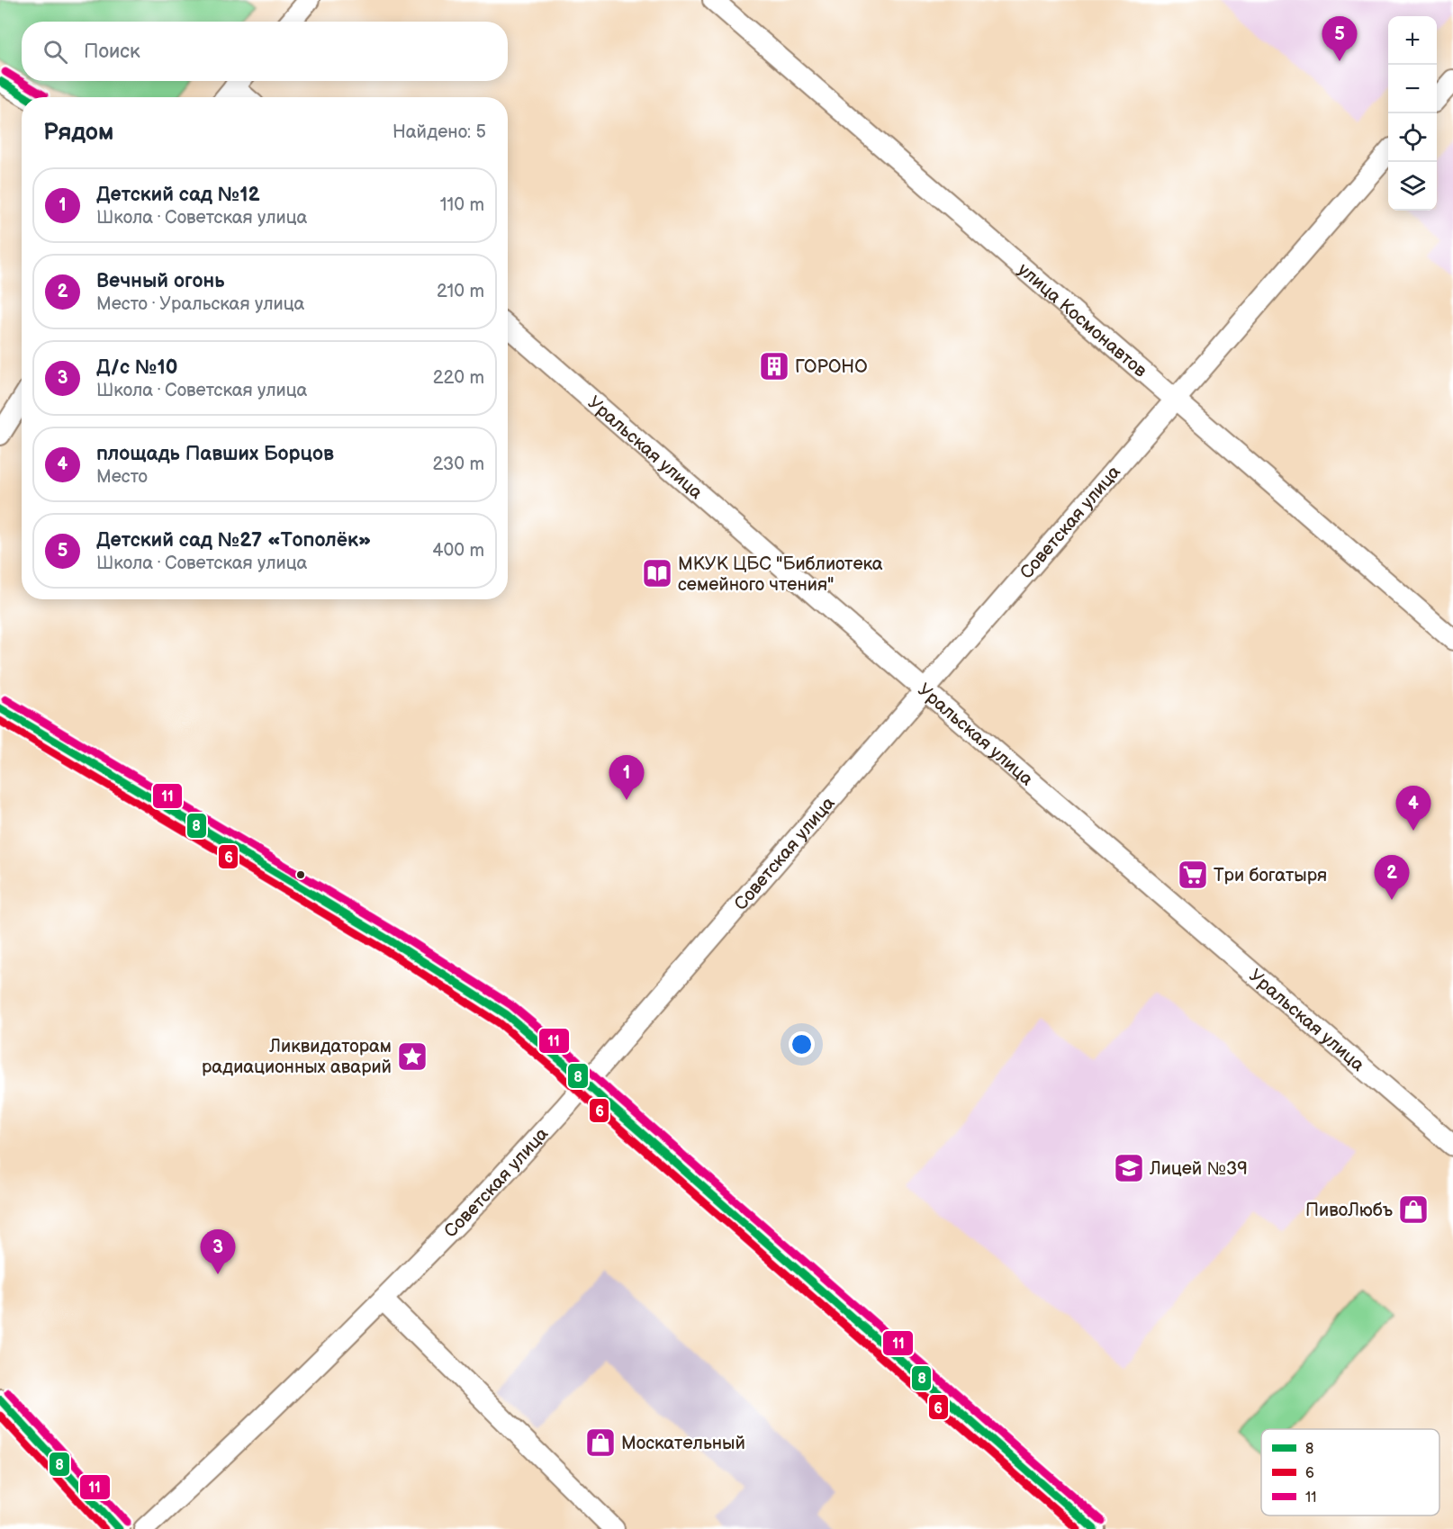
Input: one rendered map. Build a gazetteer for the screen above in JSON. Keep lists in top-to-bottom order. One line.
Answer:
{"streets":{"street":["улица Космонавтов","Уральская улица","Советская улица"]},"crossings":[["улица Космонавтов","Советская улица"],["Уральская улица","Советская улица"]],"places":{"building":["ГОРОНО"],"library":["МКУК ЦБС \"Библиотека семейного чтения\""],"supermarket":["Три богатыря"],"place":["Ликвидаторам радиационных аварий"],"school or university":["Лицей №39"],"shop":["ПивоЛюбъ","Москательный"]},"lines":["transit line 11","transit line 8","transit line 6"],"legend":["8","6","11"],"page":{"map_buttons":["+","−"],"pins":["5","1","4","2","3"],"search":"Поиск","heading":["Рядом","Найдено: 5"],"list":[{"mark":"1","name":"Детский сад №12","note":"Школа · Советская улица","value":"110 m"},{"mark":"2","name":"Вечный огонь","note":"Место · Уральская улица","value":"210 m"},{"mark":"3","name":"Д/с №10","note":"Школа · Советская улица","value":"220 m"},{"mark":"4","name":"площадь Павших Борцов","note":"Место","value":"230 m"},{"mark":"5","name":"Детский сад №27 «Тополёк»","note":"Школа · Советская улица","value":"400 m"}]}}
